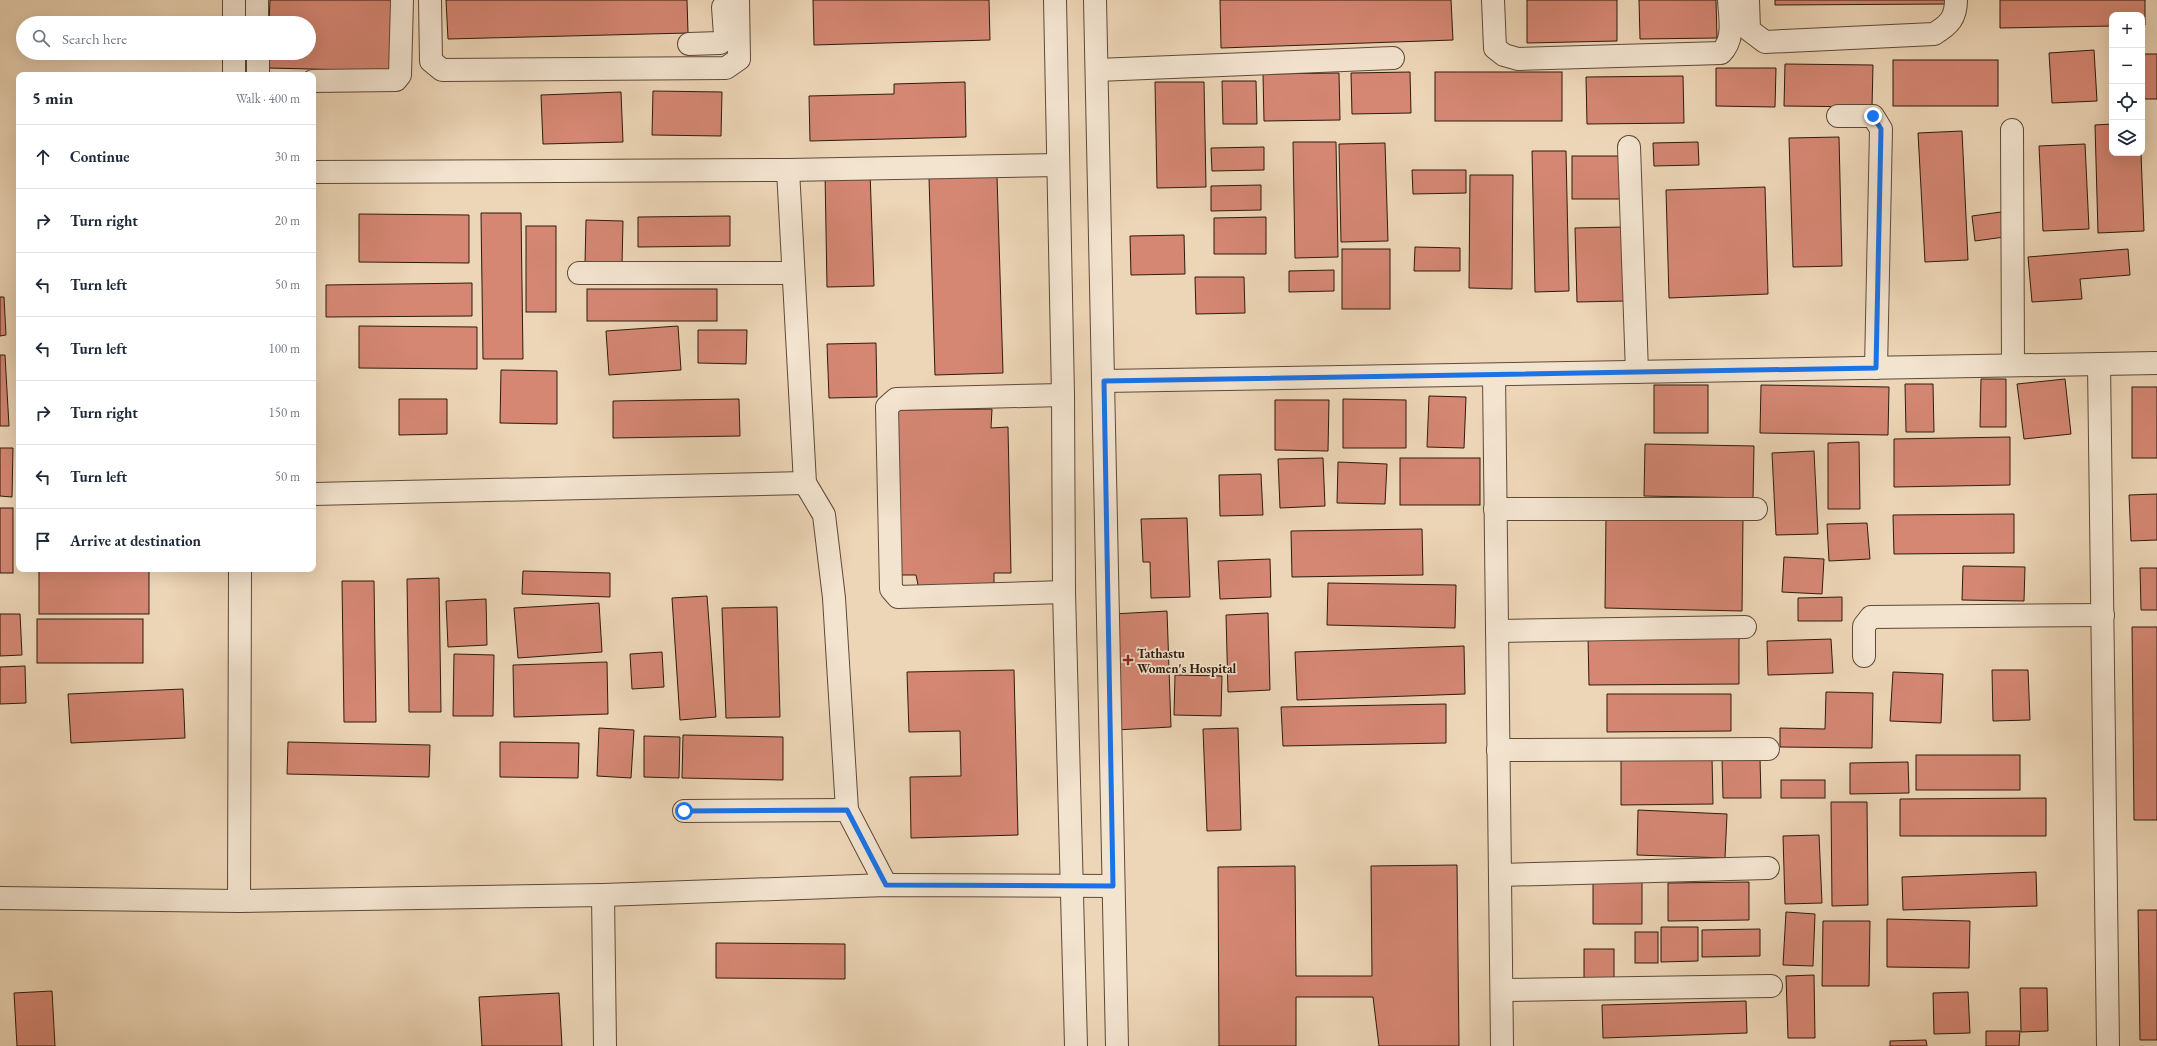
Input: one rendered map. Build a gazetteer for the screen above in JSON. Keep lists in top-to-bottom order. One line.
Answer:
{"places":{"health":["Tathastu Women's Hospital"]},"page":{"map_buttons":["+","−"],"search":"Search here","heading":["5 min","Walk · 400 m"],"list":[["Continue","30 m"],["Turn right","20 m"],["Turn left","50 m"],["Turn left","100 m"],["Turn right","150 m"],["Turn left","50 m"],"Arrive at destination"]}}
